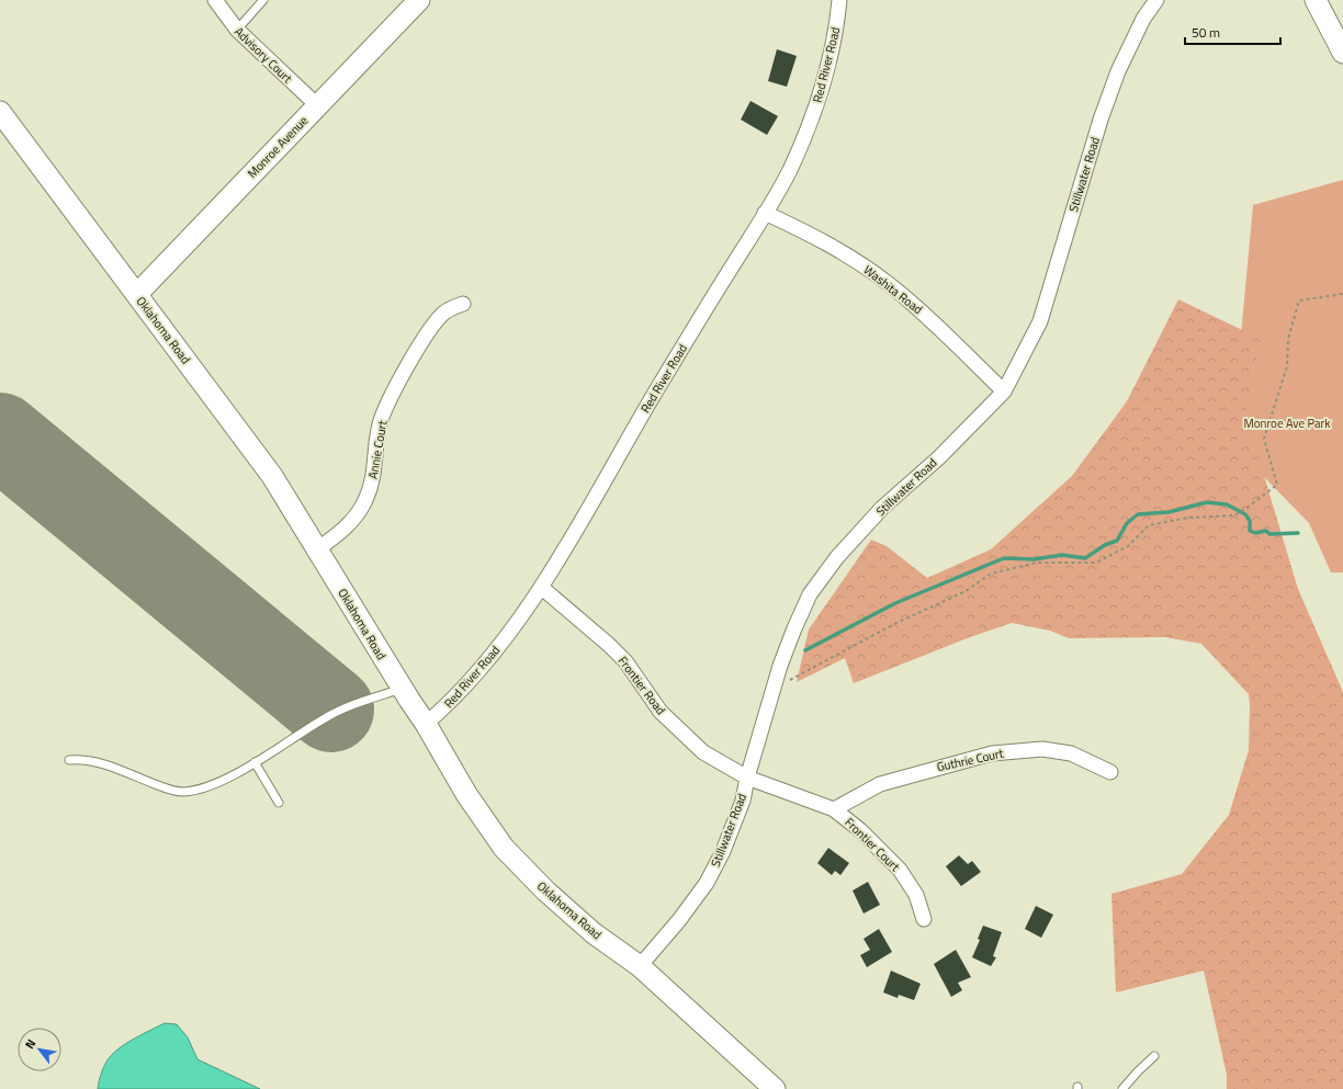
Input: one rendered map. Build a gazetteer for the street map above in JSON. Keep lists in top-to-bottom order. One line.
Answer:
{"streets":{"street":["Advisory Court","Red River Road","Monroe Avenue","Stillwater Road","Washita Road","Oklahoma Road","Annie Court","Frontier Road","Guthrie Court","Frontier Court"]},"crossings":[["Advisory Court","Monroe Avenue"],["Red River Road","Washita Road"],["Red River Road","Oklahoma Road"],["Red River Road","Frontier Road"],["Monroe Avenue","Oklahoma Road"],["Stillwater Road","Washita Road"],["Stillwater Road","Oklahoma Road"],["Stillwater Road","Frontier Road"],["Stillwater Road","Frontier Court"],["Oklahoma Road","Annie Court"],["Frontier Road","Frontier Court"],["Guthrie Court","Frontier Court"]],"parks":["Monroe Ave Park"],"scale_bar":"50 m","north":"top left"}
